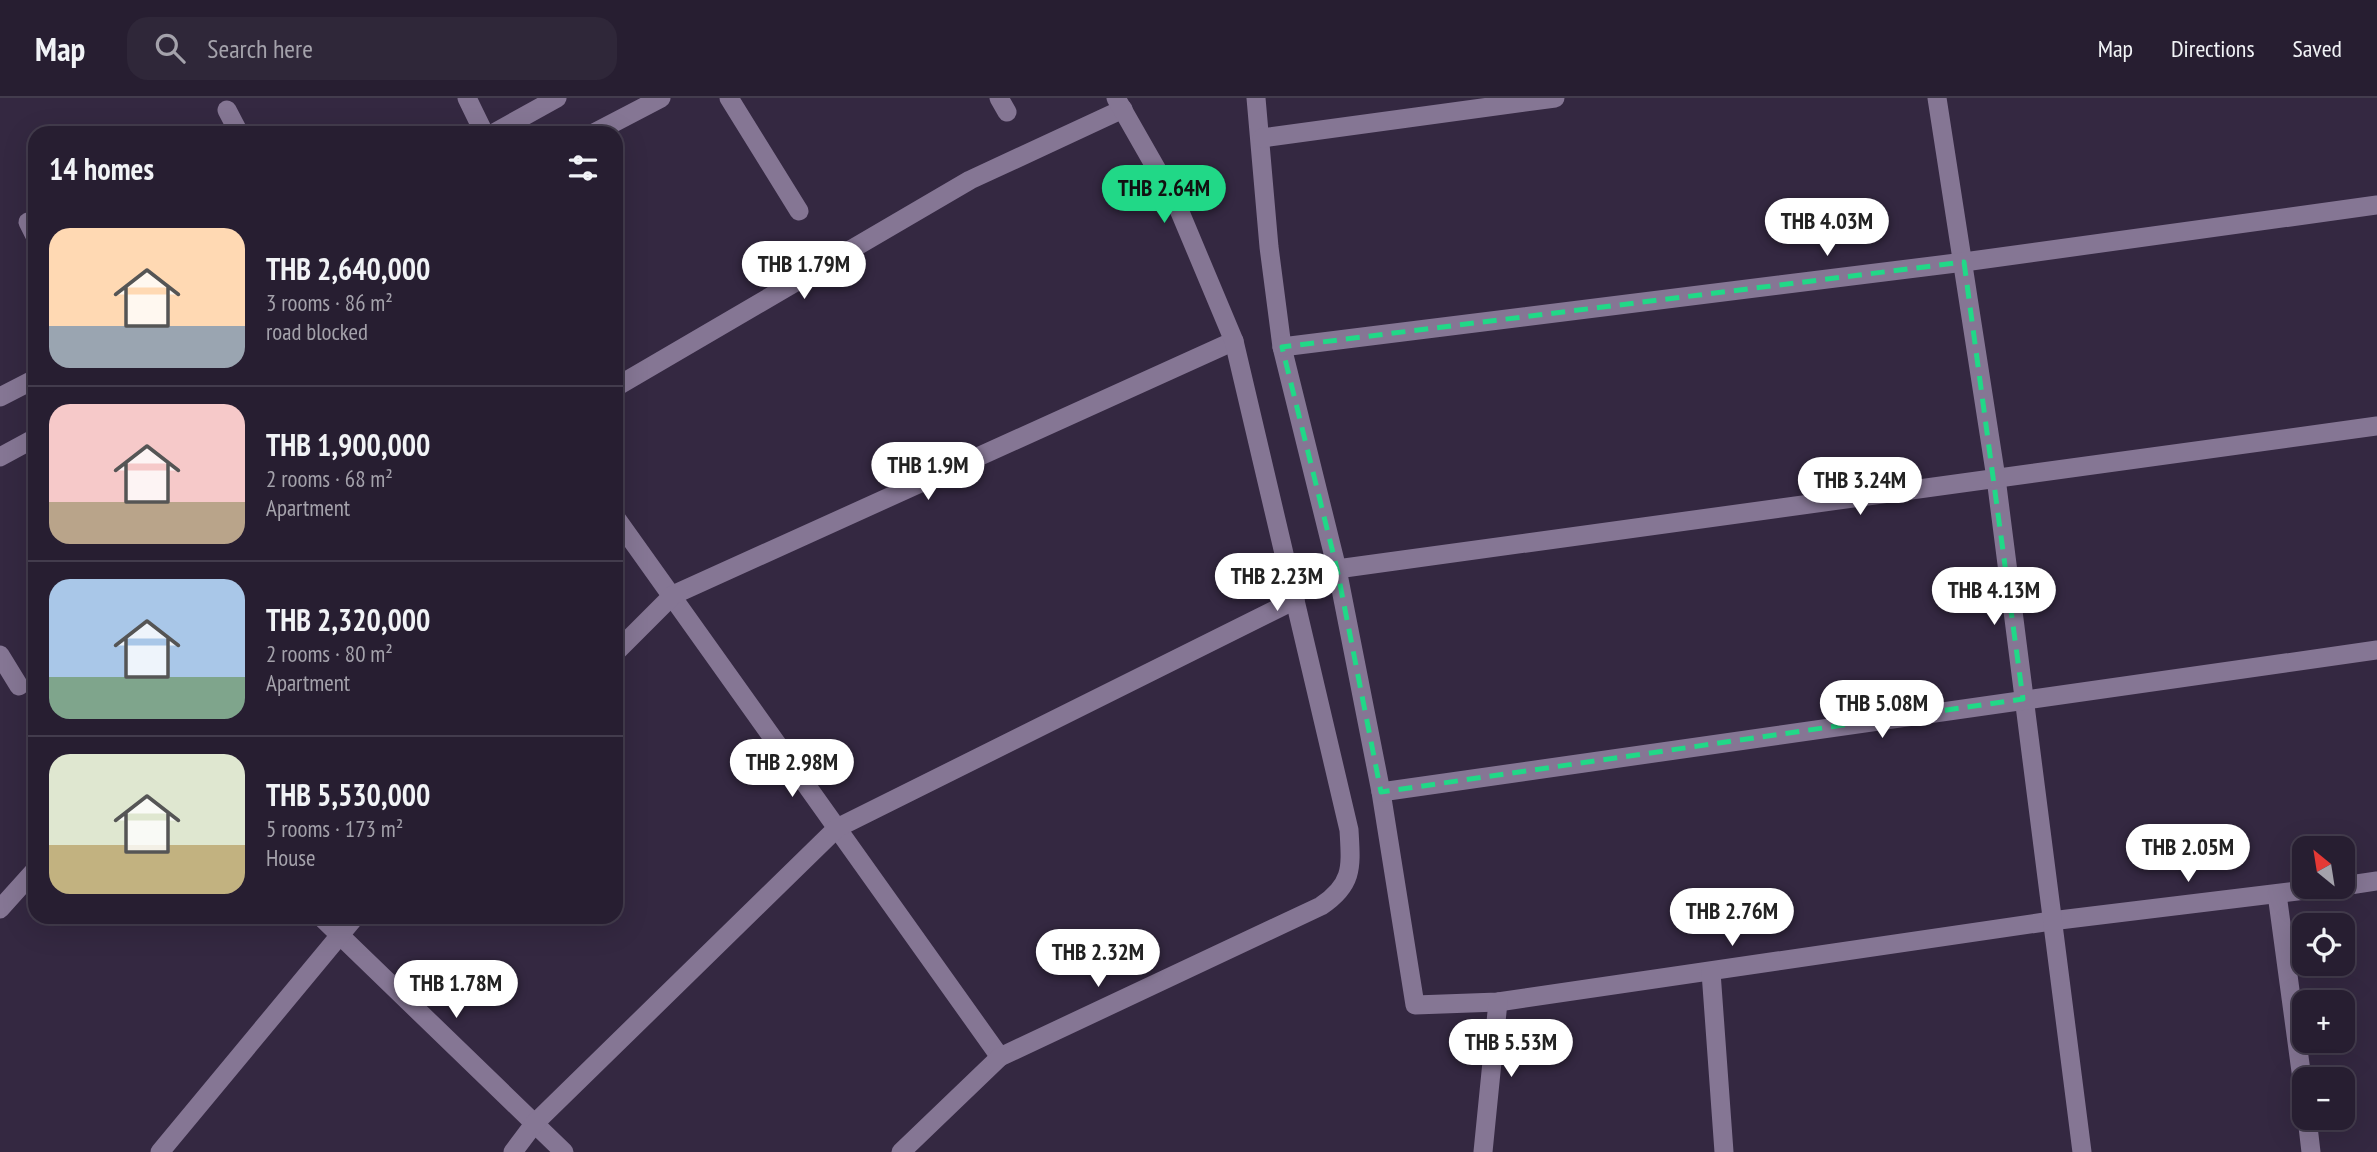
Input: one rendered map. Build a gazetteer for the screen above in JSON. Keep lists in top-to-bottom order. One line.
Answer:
{"north":"top left","page":{"header":"Map","search":"Search here","nav":["Map","Directions","Saved"],"heading":"14 homes","price":["THB 2.64M","THB 4.03M","THB 1.79M","THB 1.9M","THB 3.24M","THB 2.23M","THB 4.13M","THB 5.08M","THB 2.98M","THB 2.05M","THB 2.76M","THB 2.32M","THB 1.78M","THB 5.53M"],"list":[{"name":"THB 2,640,000","note":"3 rooms · 86 m² · road blocked"},{"name":"THB 1,900,000","note":"2 rooms · 68 m² · Apartment"},{"name":"THB 2,320,000","note":"2 rooms · 80 m² · Apartment"},{"name":"THB 5,530,000","note":"5 rooms · 173 m² · House"}],"map_buttons":["+","−"]}}
